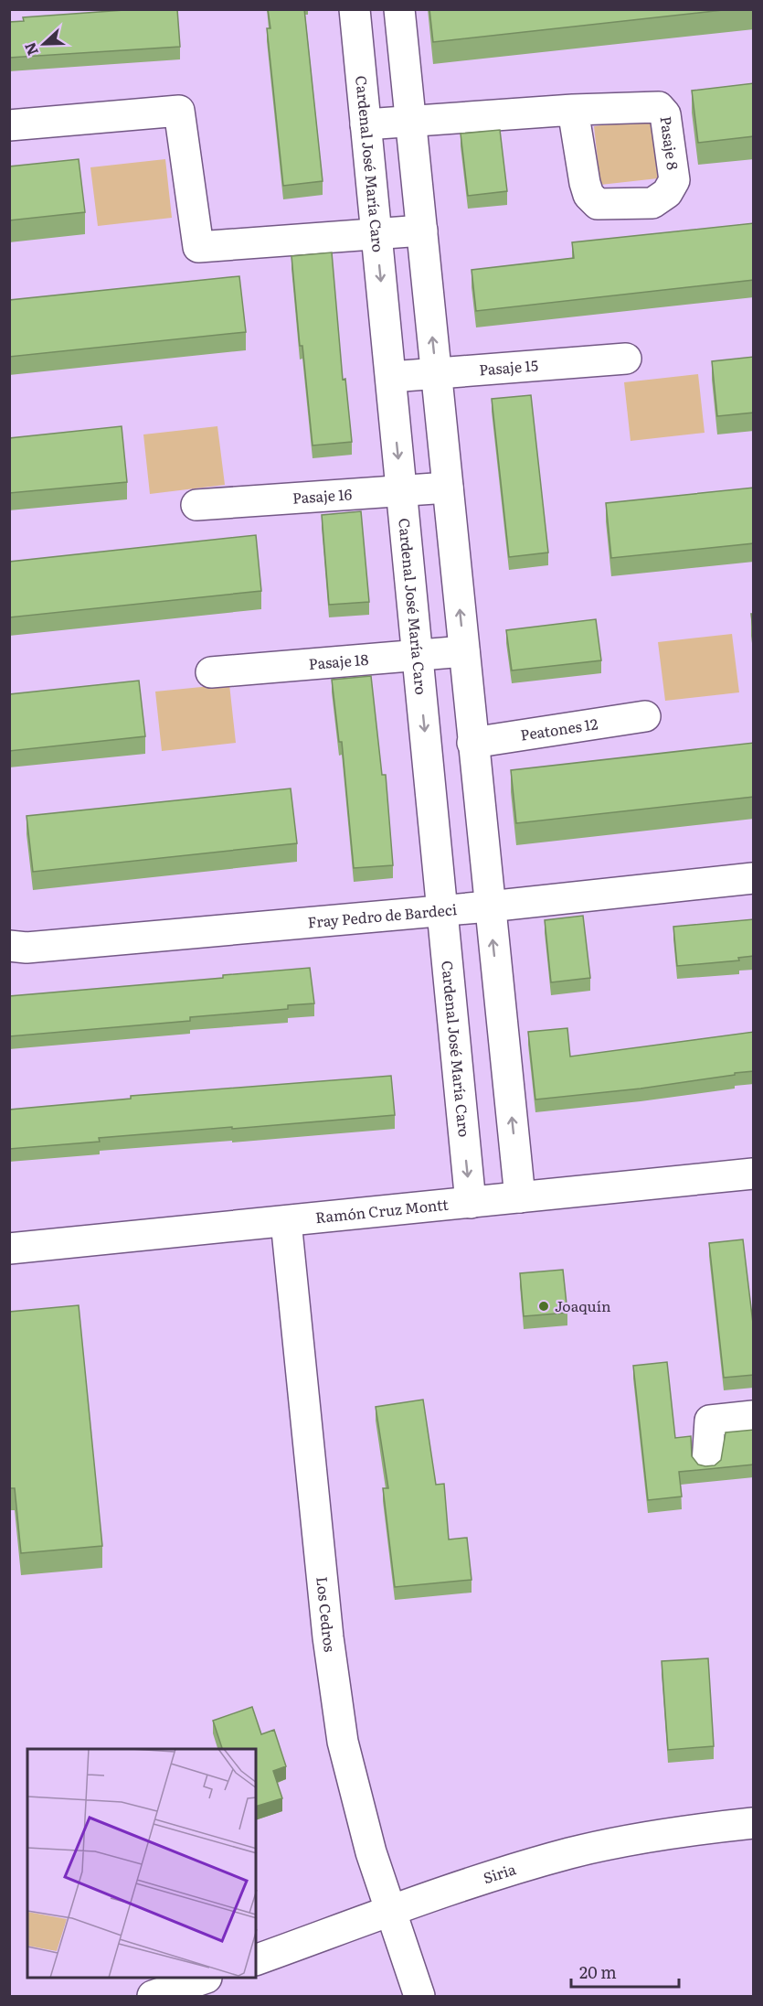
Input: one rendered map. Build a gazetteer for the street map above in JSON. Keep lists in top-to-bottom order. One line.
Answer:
{"streets":{"street":["Cardenal José María Caro","Pasaje 15","Pasaje 16","Pasaje 18","Peatones 12","Fray Pedro de Bardeci","Ramón Cruz Montt","Los Cedros","Siria"]},"crossings":[["Cardenal José María Caro","Pasaje 15"],["Cardenal José María Caro","Pasaje 16"],["Cardenal José María Caro","Pasaje 18"],["Cardenal José María Caro","Fray Pedro de Bardeci"],["Cardenal José María Caro","Ramón Cruz Montt"],["Ramón Cruz Montt","Los Cedros"],["Los Cedros","Siria"]],"places":["Joaquín"],"scale_bar":"20 m","north":"left"}
